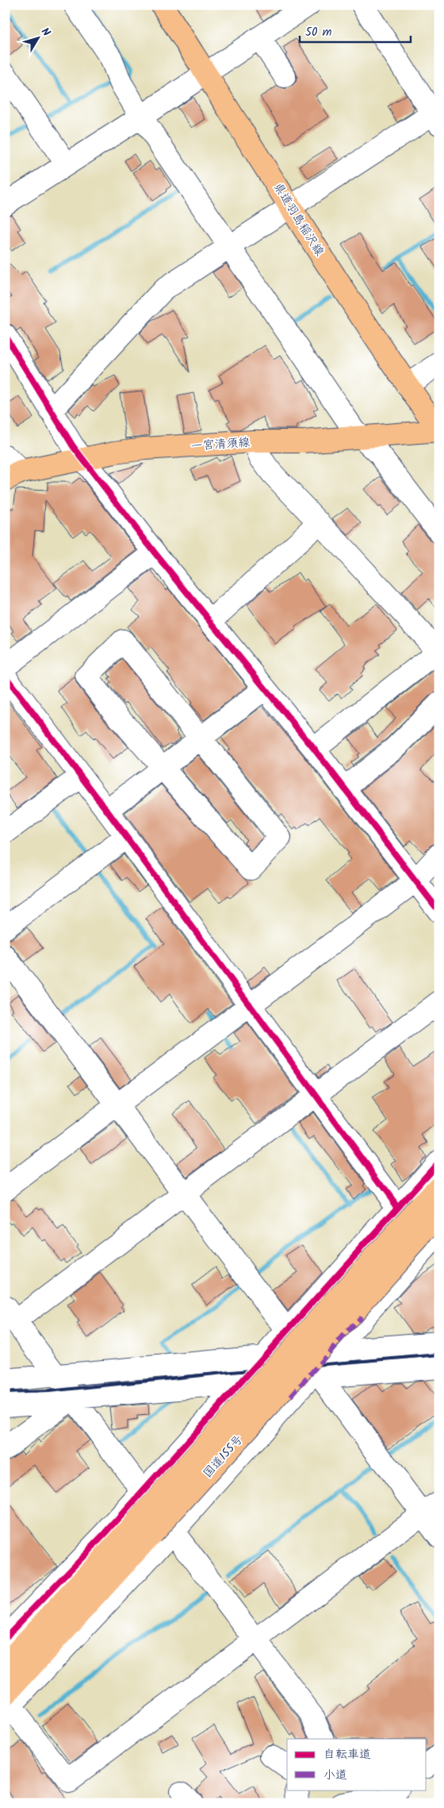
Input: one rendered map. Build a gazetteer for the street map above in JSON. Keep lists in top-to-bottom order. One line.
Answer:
{"streets":{"main road":["県道羽島稲沢線","一宮清須線","国道155号"]},"crossings":[["県道羽島稲沢線","一宮清須線"]],"legend":["自転車道","小道"],"scale_bar":"50 m","north":"top right"}
